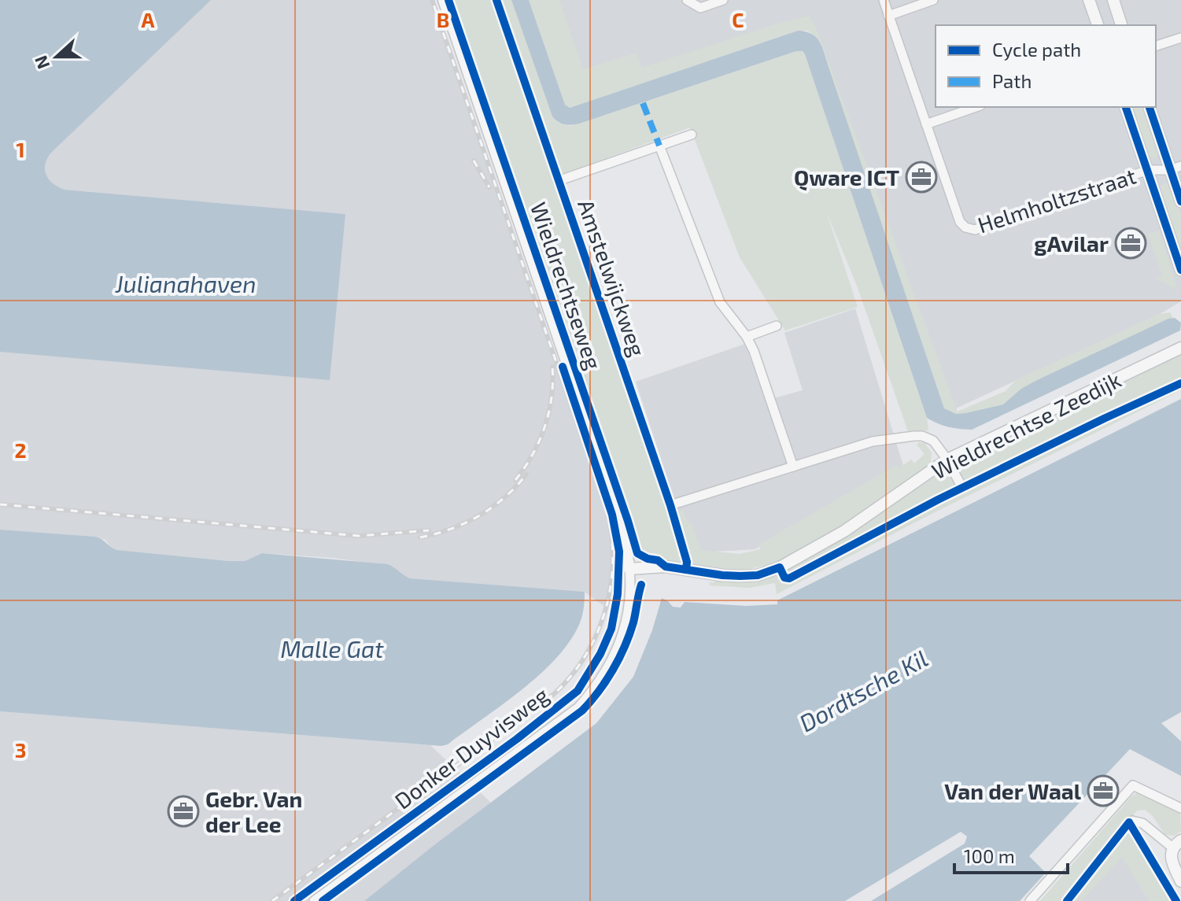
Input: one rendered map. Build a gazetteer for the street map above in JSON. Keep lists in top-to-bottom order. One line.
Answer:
{"streets":{"street":["Helmholtzstraat","Amstelwijckweg","Wieldrechtseweg","Wieldrechtse Zeedijk","Donker Duyvisweg"]},"crossings":[["Wieldrechtseweg","Wieldrechtse Zeedijk"],["Wieldrechtseweg","Donker Duyvisweg"],["Wieldrechtse Zeedijk","Donker Duyvisweg"]],"water":["Julianahaven","Malle Gat","Dordtsche Kil"],"places":{"office":["Qware ICT","gAvilar","Van der Waal","Gebr. Van der Lee"]},"legend":["Cycle path","Path"],"scale_bar":"100 m","north":"left","grid":{"columns":["A","B","C"],"rows":["1","2","3"]}}
